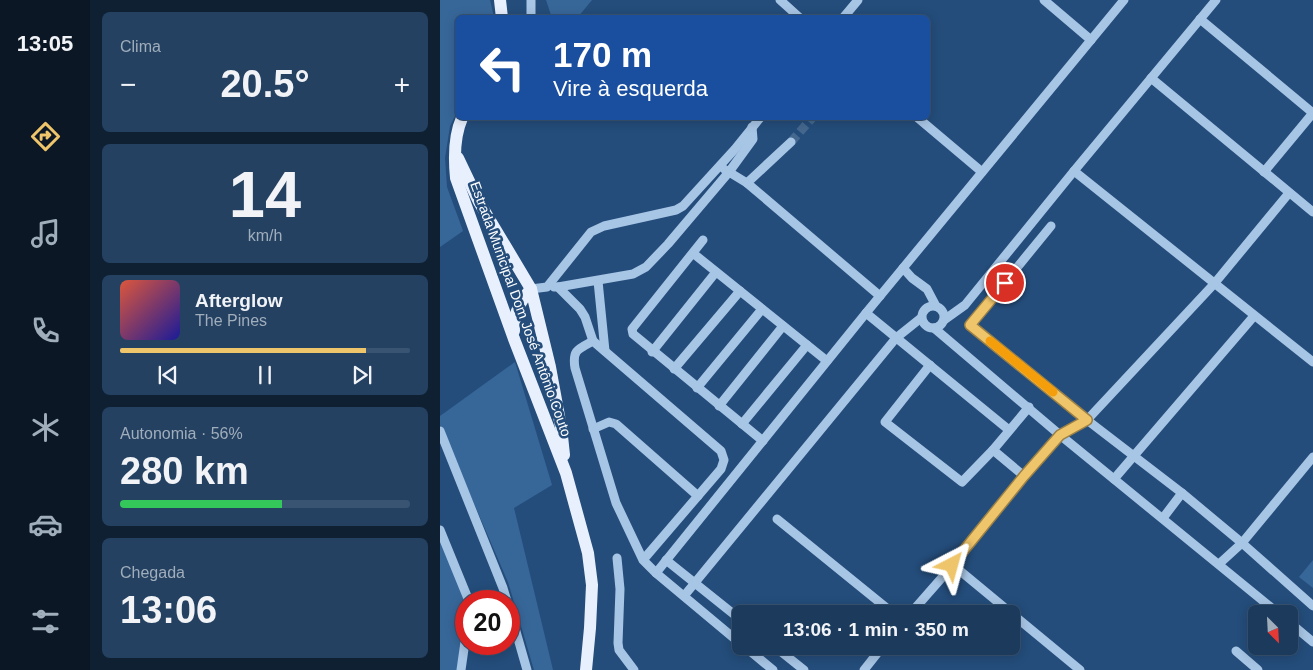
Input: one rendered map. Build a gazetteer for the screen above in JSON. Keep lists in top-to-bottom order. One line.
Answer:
{"streets":{"main road":["Estrada Municipal Dom José Antônio Couto"]},"north":"bottom right","page":{"tabs":"13:05","tile":["Clima",["14","km/h"],["Autonomia · 56%","280 km"],["Chegada","13:06"]],"turn":["170 m","Vire à esquerda"],"heat":["−","20.5°","+"],"song":["Afterglow","The Pines"],"limit":"20","trip":"13:06 · 1 min · 350 m"}}
